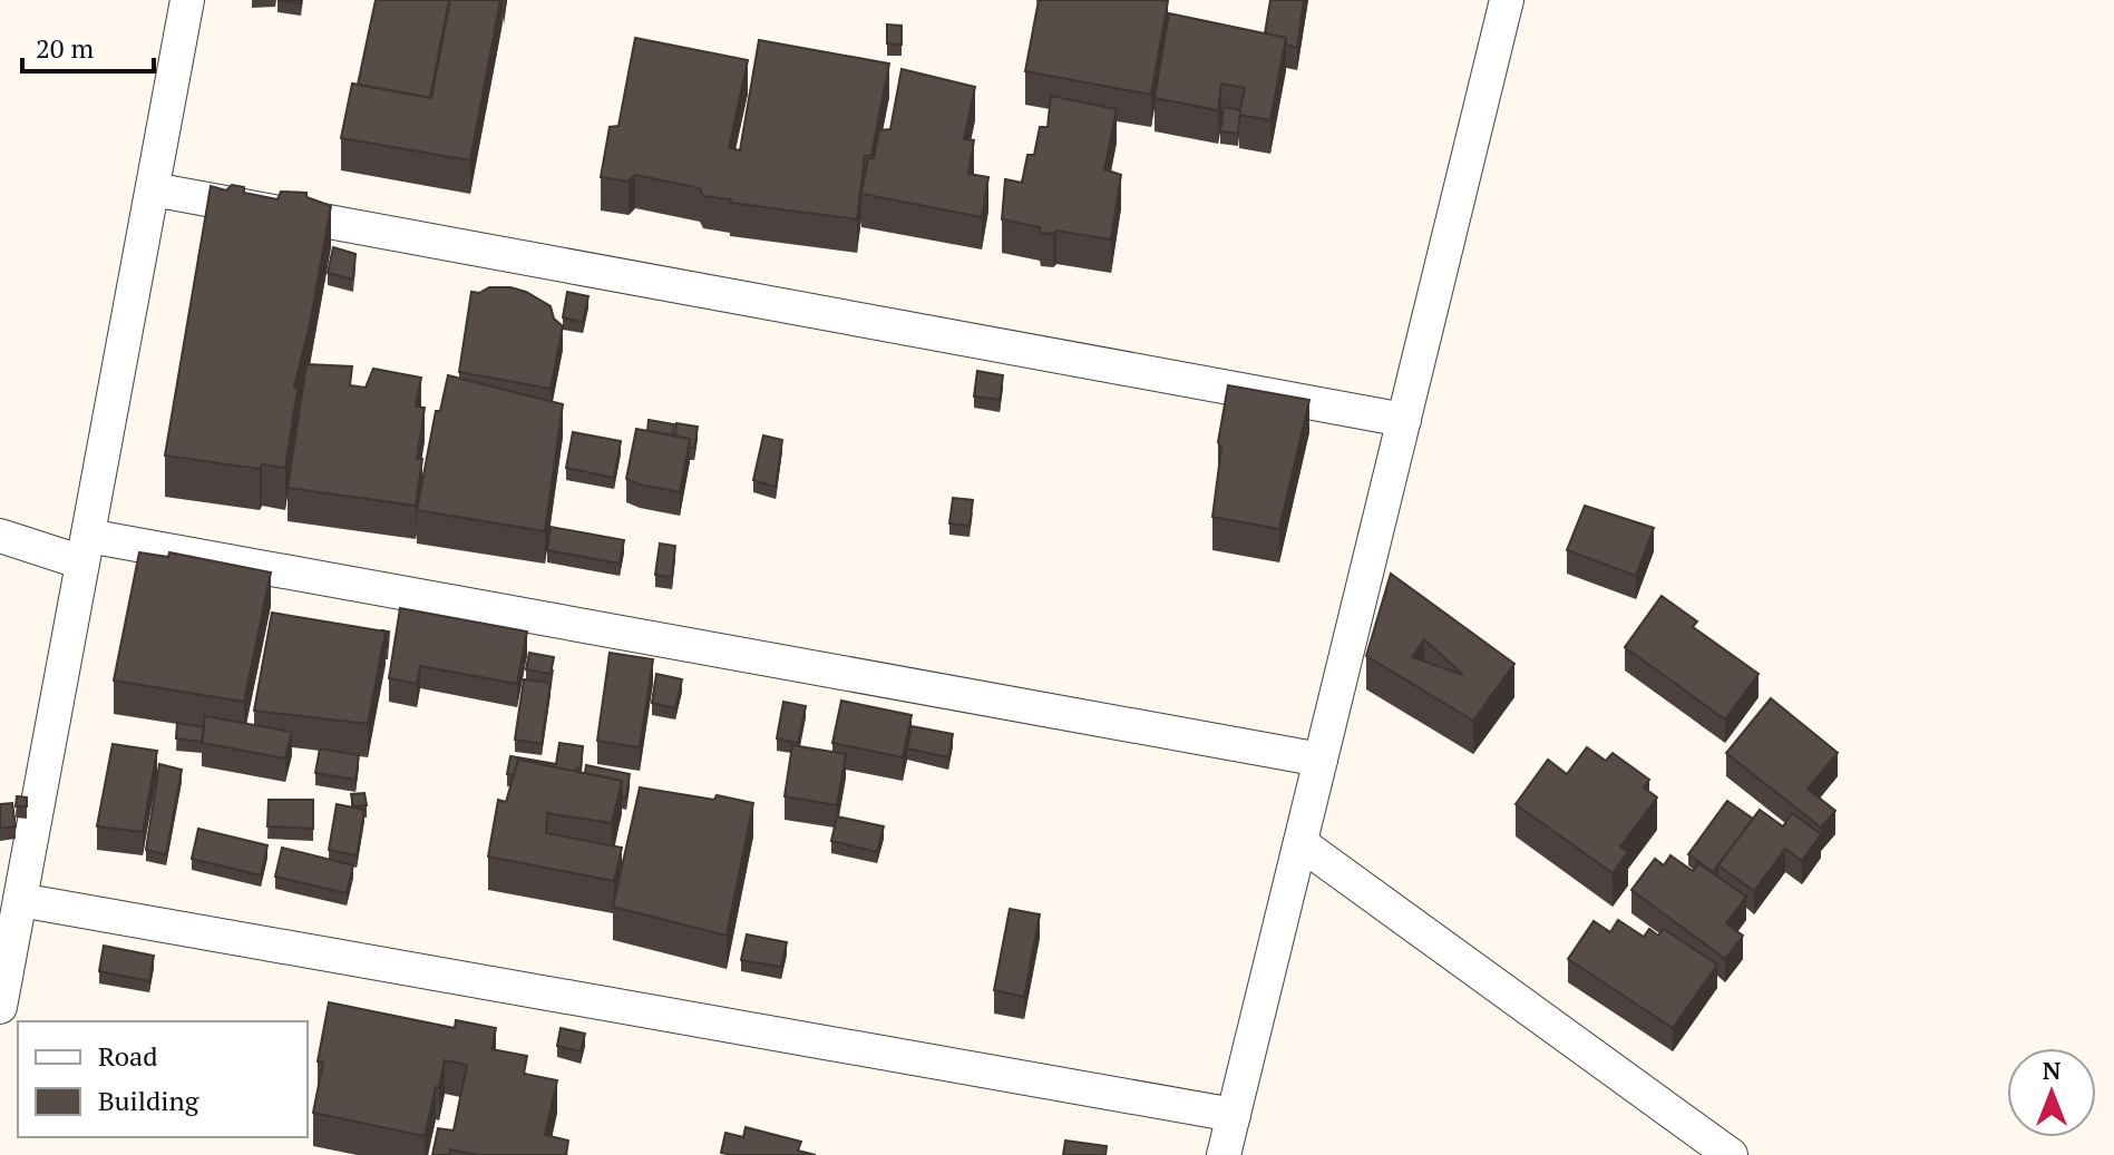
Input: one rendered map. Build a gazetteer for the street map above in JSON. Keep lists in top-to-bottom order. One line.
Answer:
{"legend":["Road","Building"],"scale_bar":"20 m","north":"top"}
